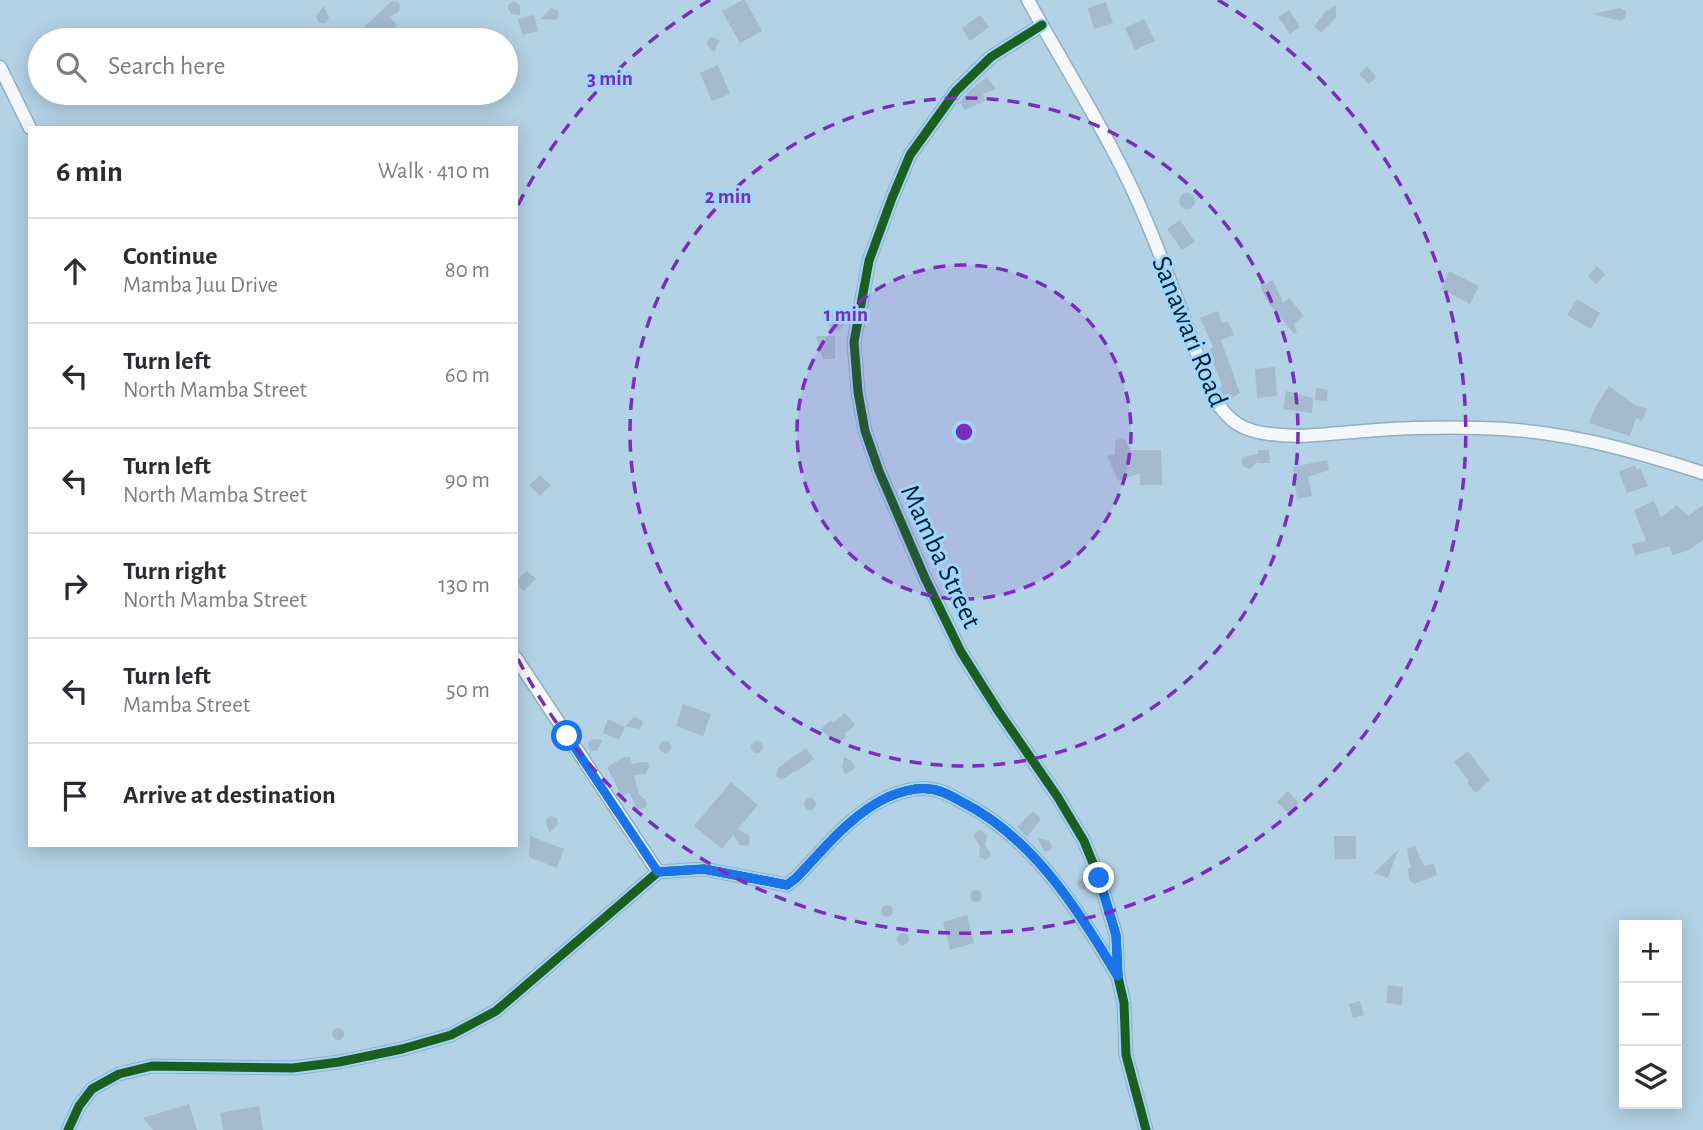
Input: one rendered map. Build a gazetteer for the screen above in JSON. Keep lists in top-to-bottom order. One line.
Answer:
{"streets":{"street":["Sanawari Road","Mamba Street"]},"crossings":[["Sanawari Road","Mamba Street"]],"page":{"search":"Search here","heading":["6 min","Walk · 410 m"],"list":[["Continue","Mamba Juu Drive","80 m"],["Turn left","North Mamba Street","60 m"],["Turn left","North Mamba Street","90 m"],["Turn right","North Mamba Street","130 m"],["Turn left","Mamba Street","50 m"],"Arrive at destination"],"map_buttons":["+","−"]},"rings":["3 min","2 min","1 min"]}
